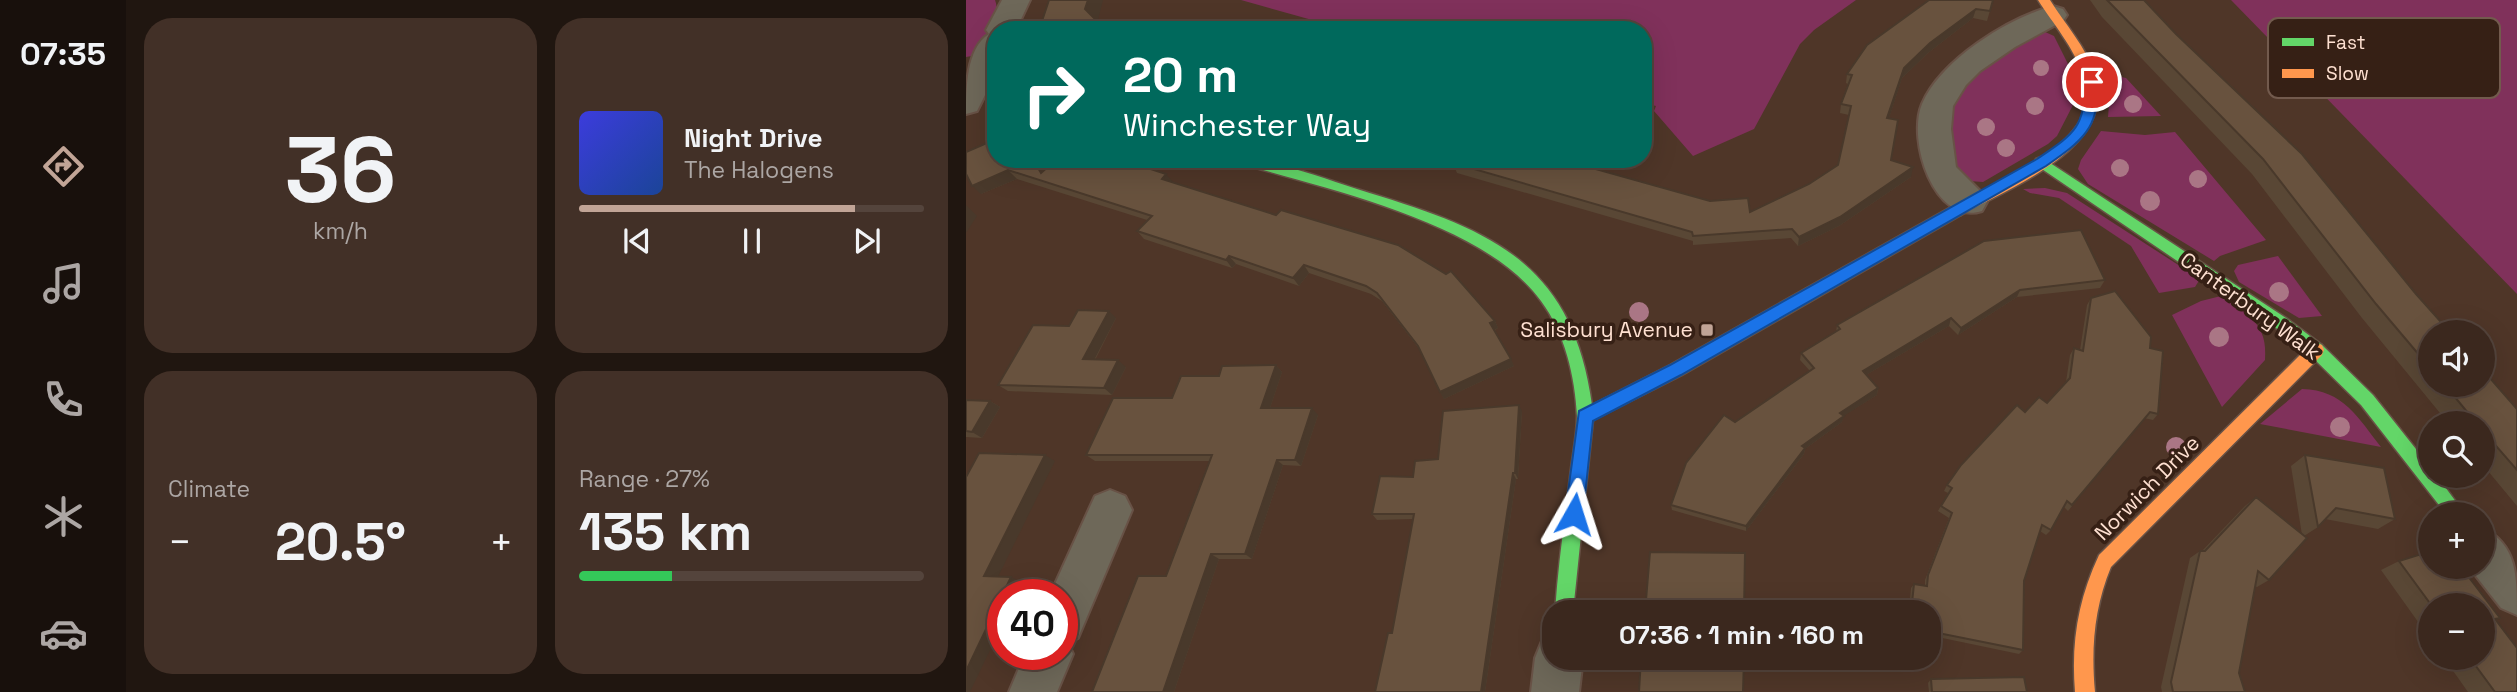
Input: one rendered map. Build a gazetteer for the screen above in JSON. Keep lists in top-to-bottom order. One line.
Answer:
{"streets":{"street":["Canterbury Walk","Norwich Drive"]},"crossings":[["Canterbury Walk","Norwich Drive"]],"places":{"transit":["Salisbury Avenue"]},"legend":["Fast","Slow"],"page":{"tabs":"07:35","tile":[["36","km/h"],"Climate",["Range · 27%","135 km"]],"turn":["20 m","Winchester Way"],"song":["Night Drive","The Halogens"],"map_buttons":["+","−"],"heat":["−","20.5°","+"],"limit":"40","trip":"07:36 · 1 min · 160 m"}}
